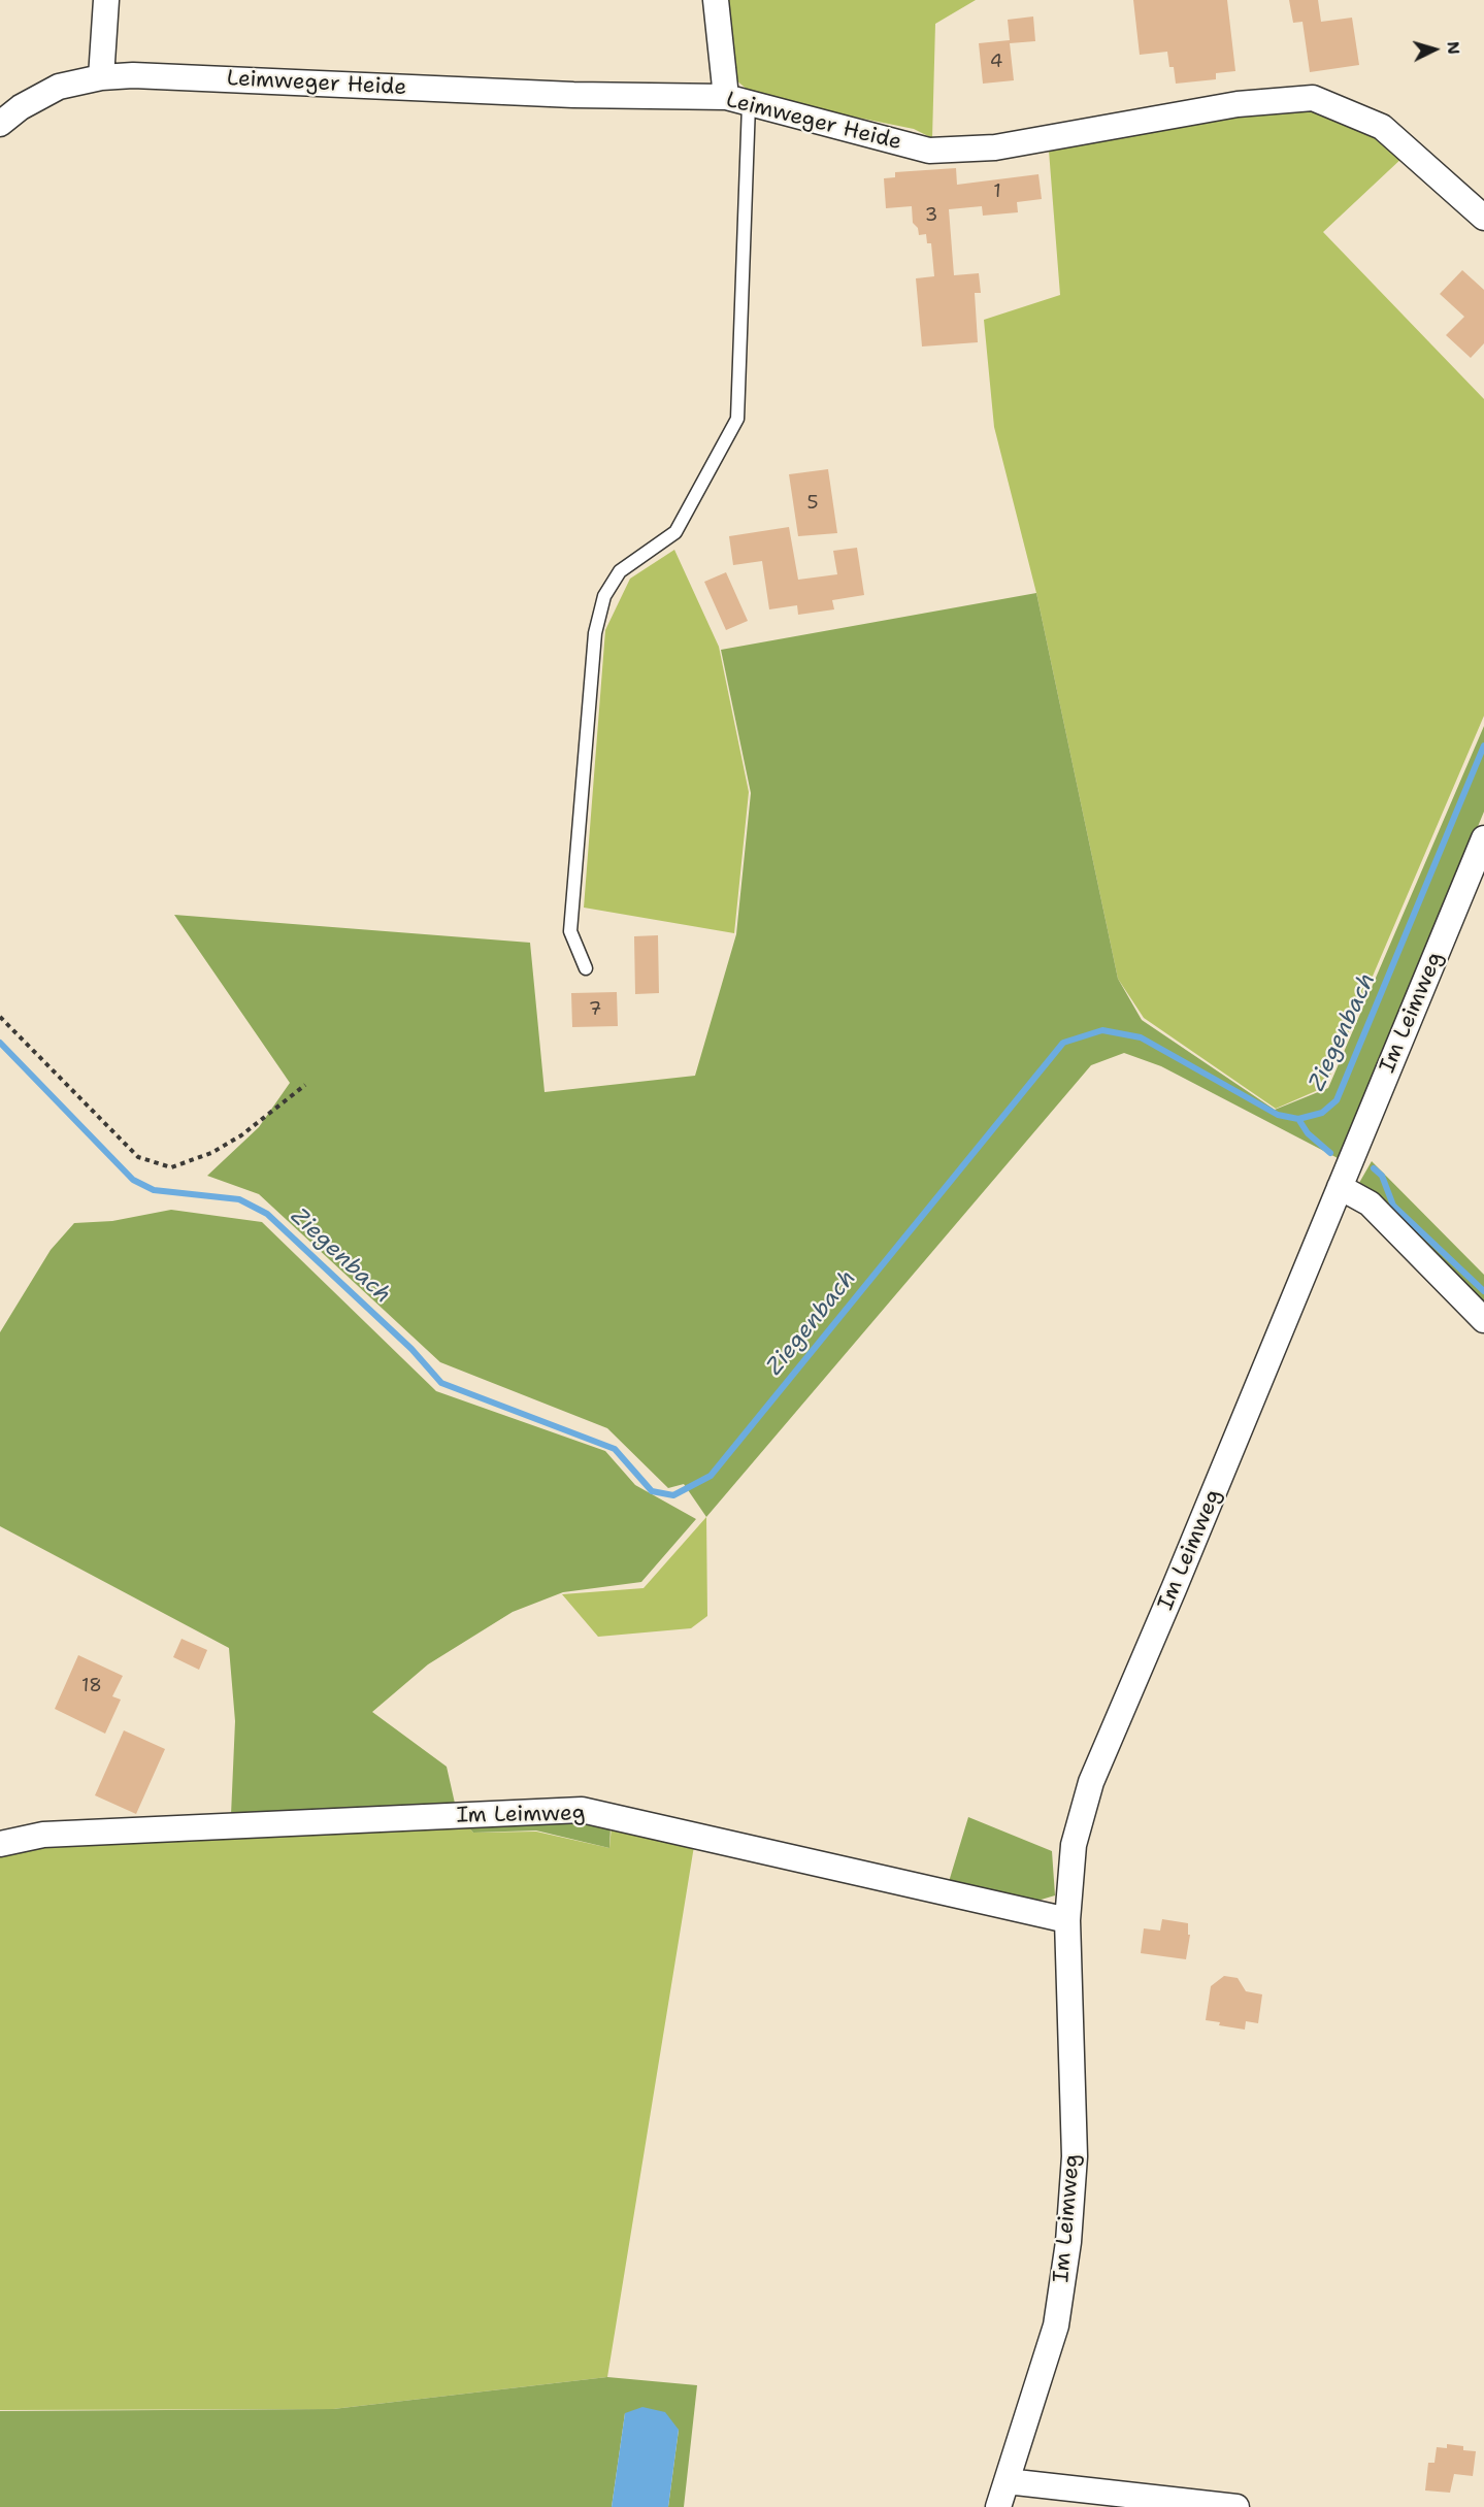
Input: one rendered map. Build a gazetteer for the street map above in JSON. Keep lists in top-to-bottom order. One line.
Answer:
{"streets":{"street":["Leimweger Heide","Im Leimweg"]},"water":["Ziegenbach"],"house_numbers":["4","1","3","5","7","18"],"north":"right"}
